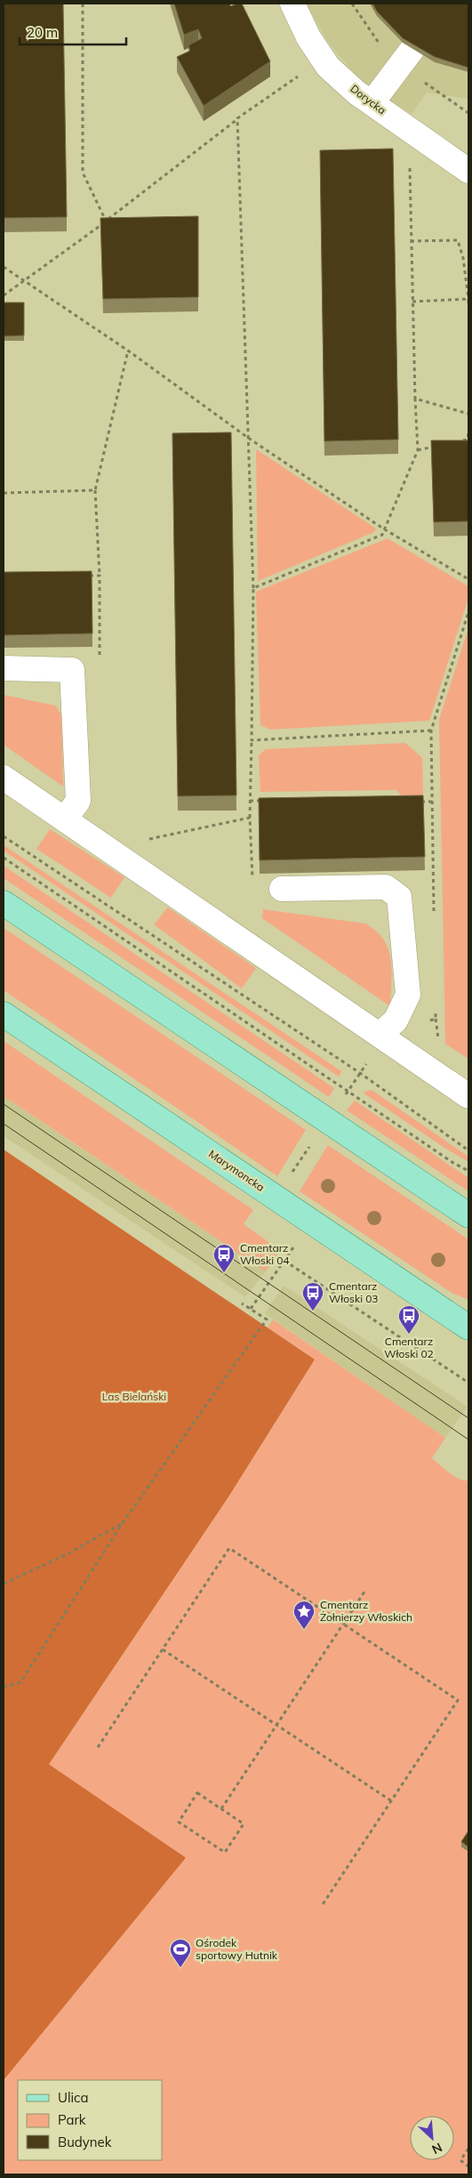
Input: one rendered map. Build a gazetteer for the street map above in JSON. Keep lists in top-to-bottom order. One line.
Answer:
{"streets":{"main road":["Marymoncka"],"street":["Dorycka"]},"parks":["Las Bielański"],"places":{"bus stop":["Cmentarz Włoski 04","Cmentarz Włoski 03","Cmentarz Włoski 02"],"place":["Cmentarz Żołnierzy Włoskich"],"sports":["Ośrodek sportowy Hutnik"]},"legend":["Ulica","Park","Budynek"],"scale_bar":"20 m","north":"bottom right"}
